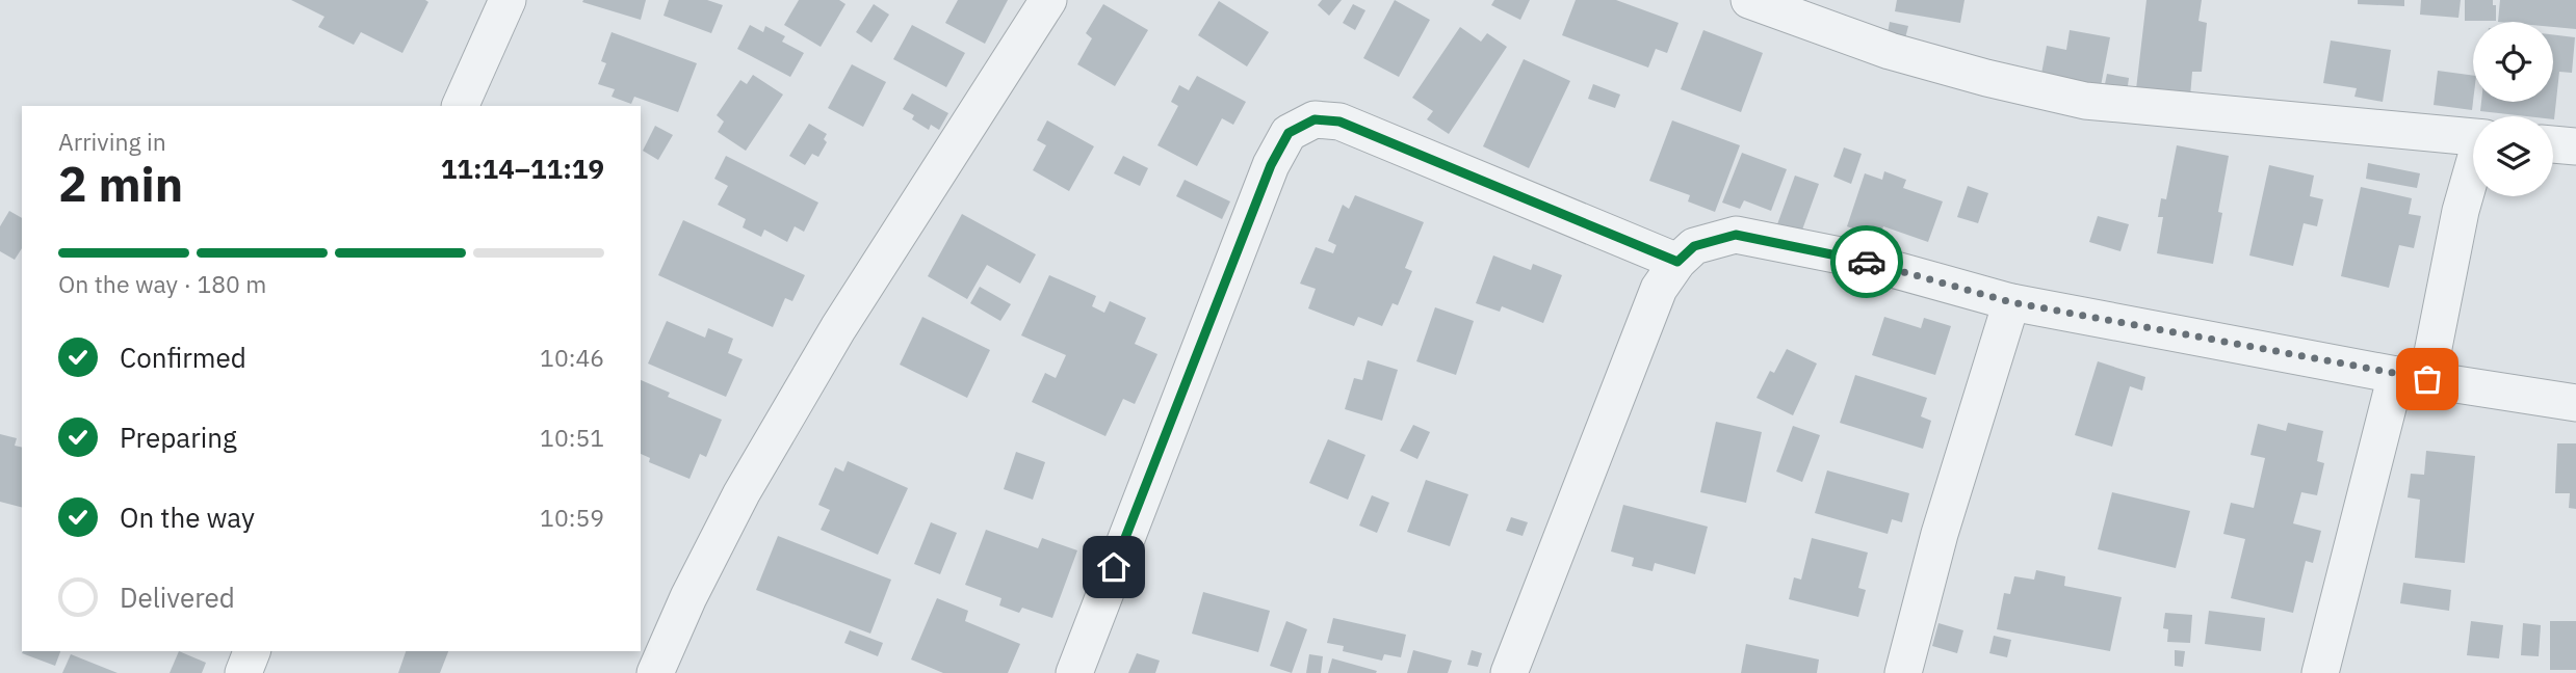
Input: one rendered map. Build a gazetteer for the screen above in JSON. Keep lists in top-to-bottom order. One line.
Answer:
{"page":{"heading":["2 min","Arriving in","11:14–11:19"],"bar":"On the way · 180 m","list":[["Confirmed","10:46"],["Preparing","10:51"],["On the way","10:59"],"Delivered"]}}
